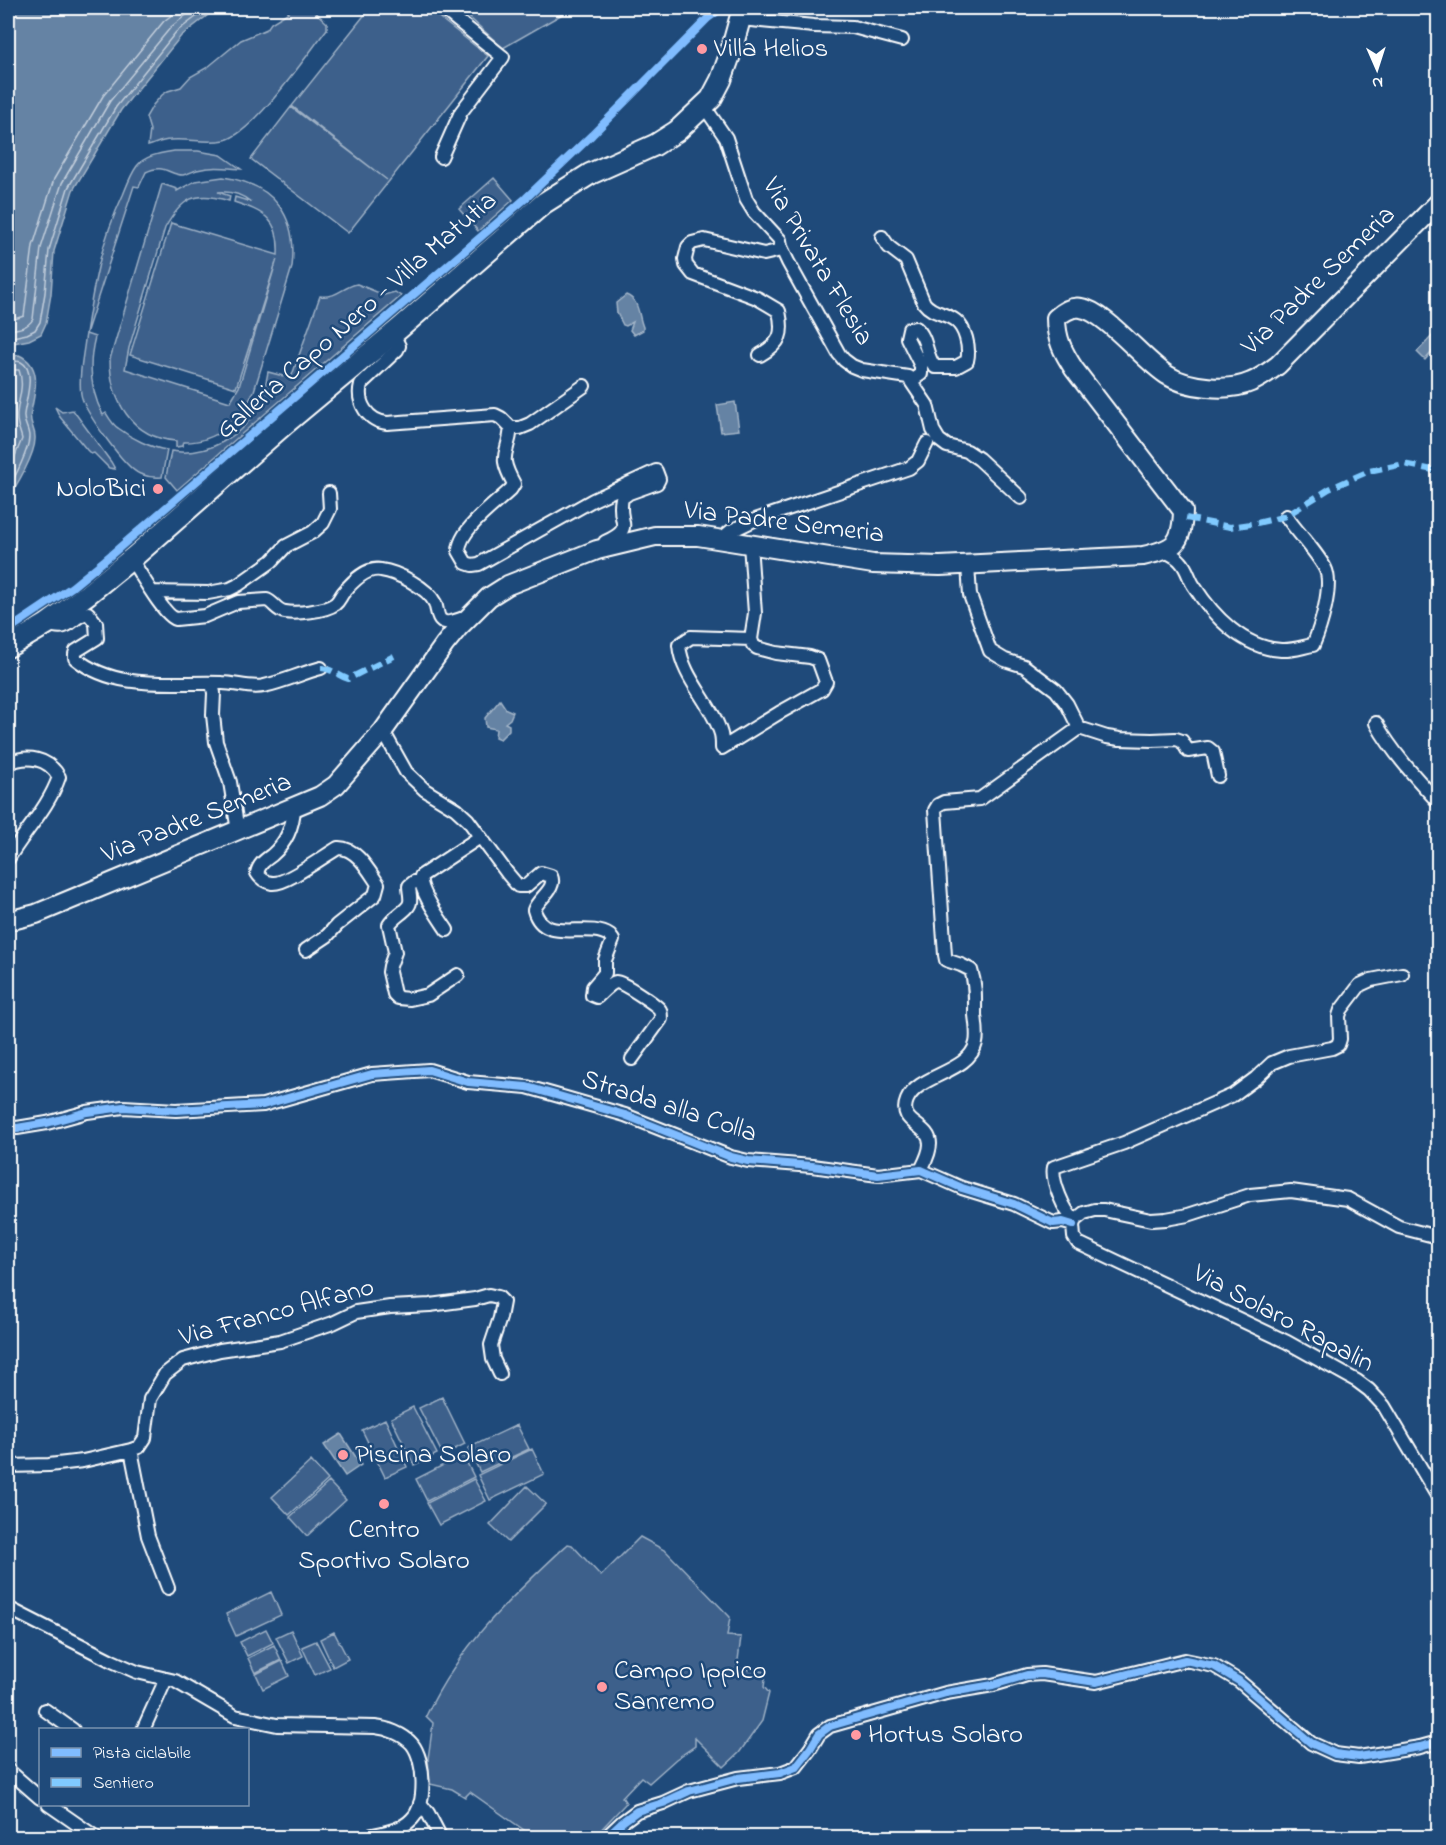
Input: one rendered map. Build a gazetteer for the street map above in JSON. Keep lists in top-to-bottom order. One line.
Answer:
{"streets":{"main road":["Via Padre Semeria"],"street":["Via Privata Flesia","Strada alla Colla","Via Franco Alfano","Via Solaro Rapalin"],"cycle path":["Galleria Capo Nero - Villa Matutia"]},"places":["Villa Helios","NoloBici","Piscina Solaro","Centro Sportivo Solaro","Campo Ippico Sanremo","Hortus Solaro"],"legend":["Pista ciclabile","Sentiero"],"north":"bottom"}
